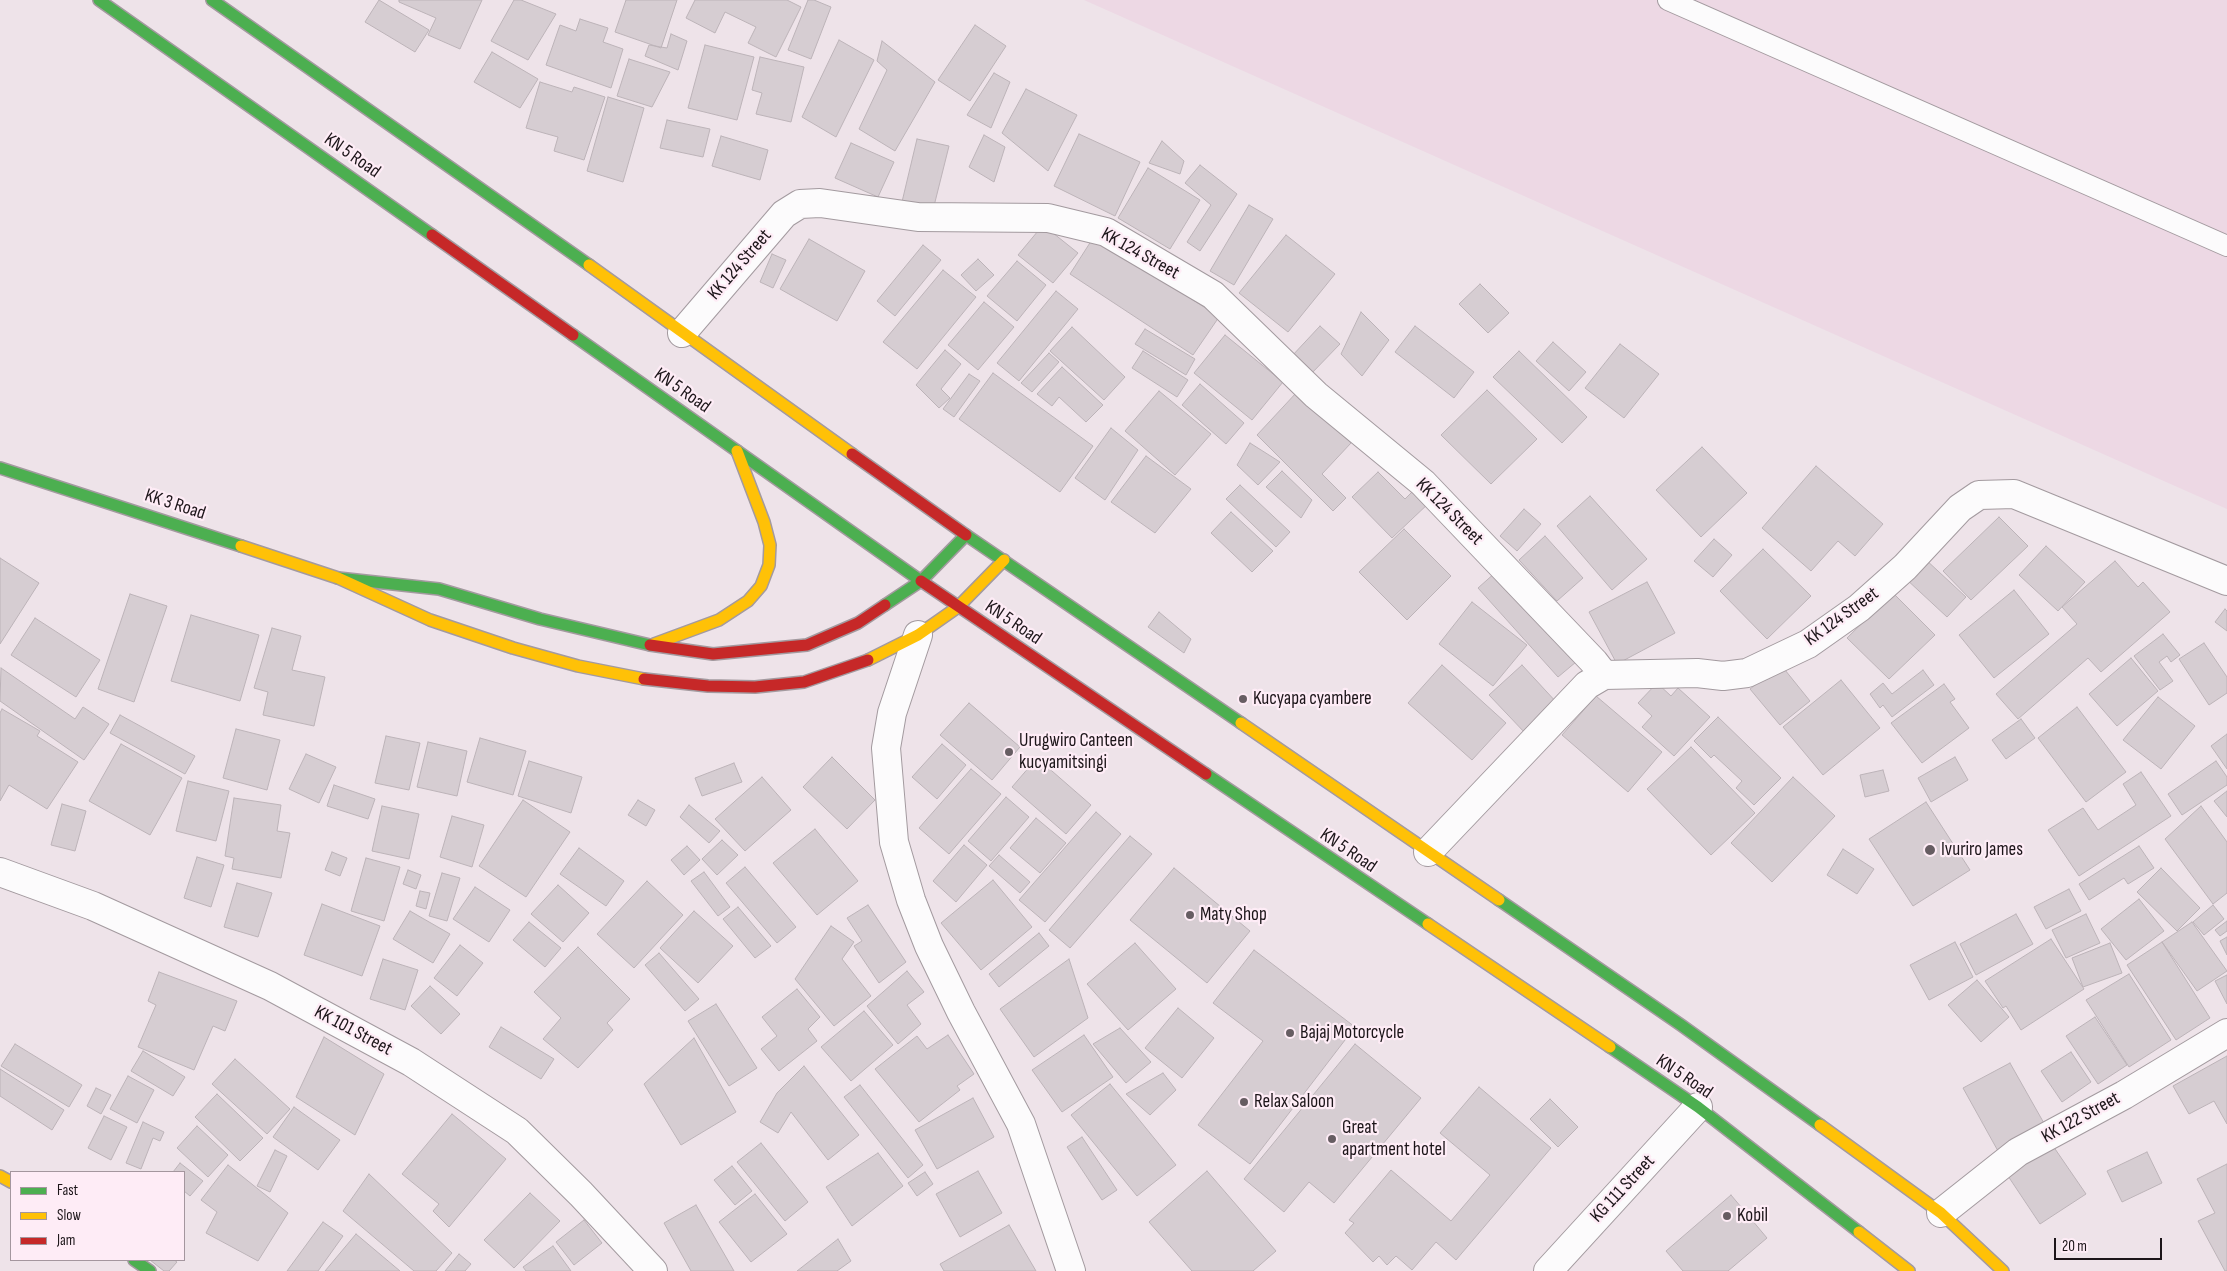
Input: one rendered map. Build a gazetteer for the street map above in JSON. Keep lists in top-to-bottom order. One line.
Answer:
{"streets":{"main road":["KN 5 Road","KK 3 Road"],"street":["KK 124 Street","KK 101 Street","KK 122 Street","KG 111 Street"]},"crossings":[["KN 5 Road","KK 124 Street"],["KN 5 Road","KK 122 Street"],["KN 5 Road","KG 111 Street"]],"places":["Kucyapa cyambere","Urugwiro Canteen kucyamitsingi","Ivuriro James","Maty Shop","Bajaj Motorcycle","Relax Saloon","Great apartment hotel","Kobil"],"legend":["Fast","Slow","Jam"],"scale_bar":"20 m"}
